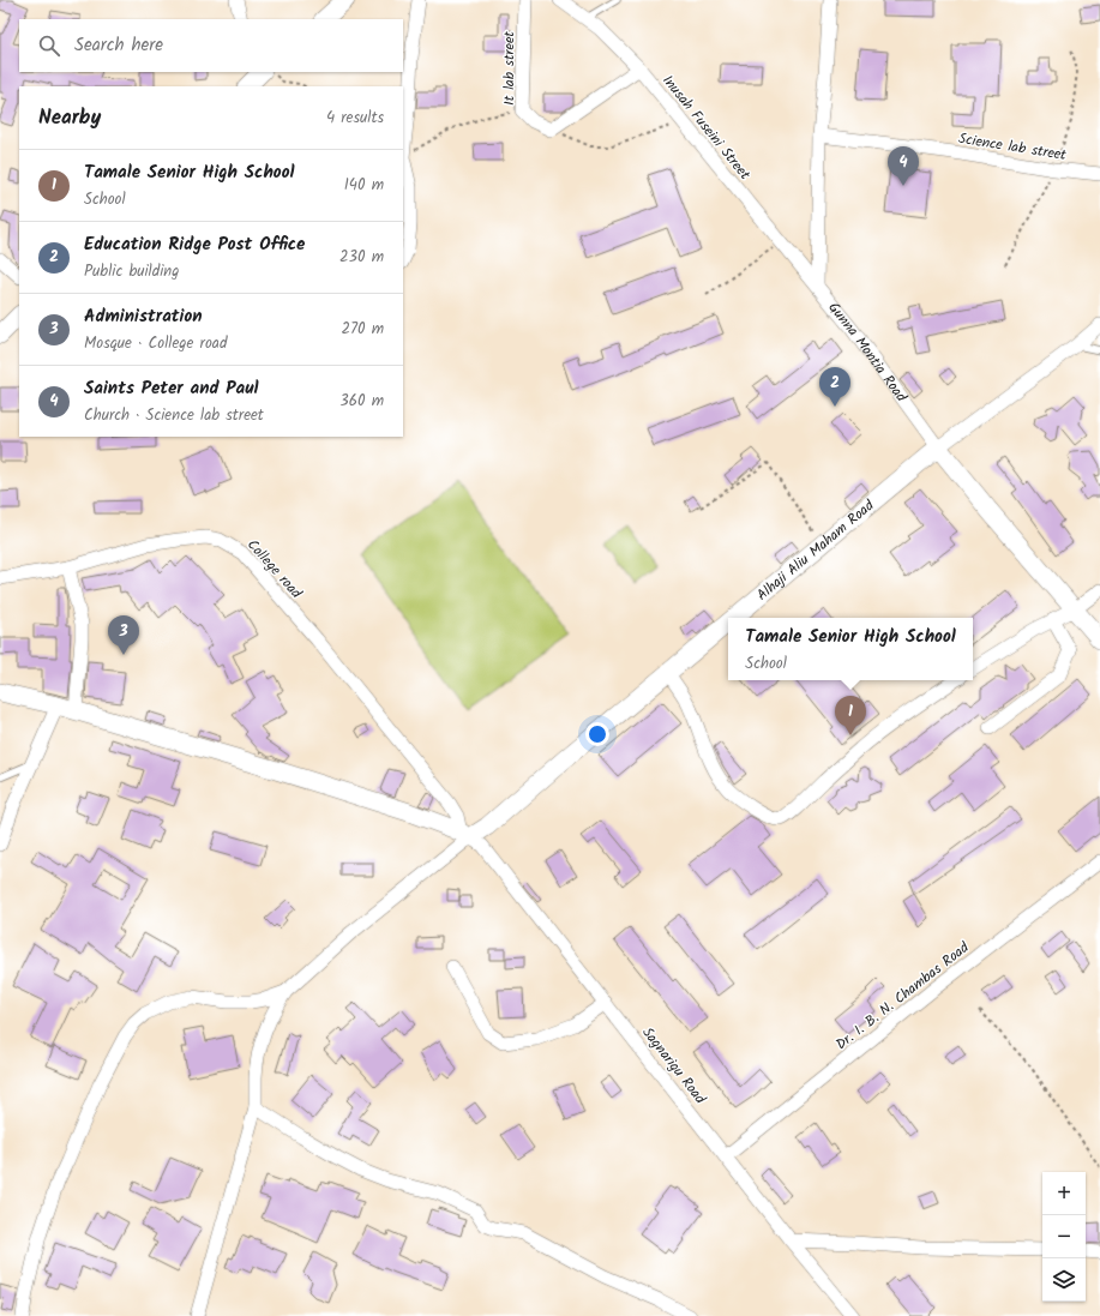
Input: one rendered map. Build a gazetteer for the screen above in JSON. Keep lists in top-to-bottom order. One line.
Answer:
{"streets":{"street":["It lab street","Inusah Fuseini Street","Science lab street","Gunna Montia Road","Alhaji Aliu Maham Road","College road","Dr. I. B. N. Chambas Road","Sagnarigu Road"]},"crossings":[["Inusah Fuseini Street","Gunna Montia Road"],["Gunna Montia Road","Alhaji Aliu Maham Road"],["Alhaji Aliu Maham Road","College road"],["Alhaji Aliu Maham Road","Sagnarigu Road"],["College road","Sagnarigu Road"],["Dr. I. B. N. Chambas Road","Sagnarigu Road"]],"page":{"search":"Search here","heading":["Nearby","4 results"],"pins":["4","2","3","1"],"list":[{"mark":"1","name":"Tamale Senior High School","note":"School","value":"140 m"},{"mark":"2","name":"Education Ridge Post Office","note":"Public building","value":"230 m"},{"mark":"3","name":"Administration","note":"Mosque · College road","value":"270 m"},{"mark":"4","name":"Saints Peter and Paul","note":"Church · Science lab street","value":"360 m"}],"popup":["Tamale Senior High School","School"],"map_buttons":["+","−"]}}
